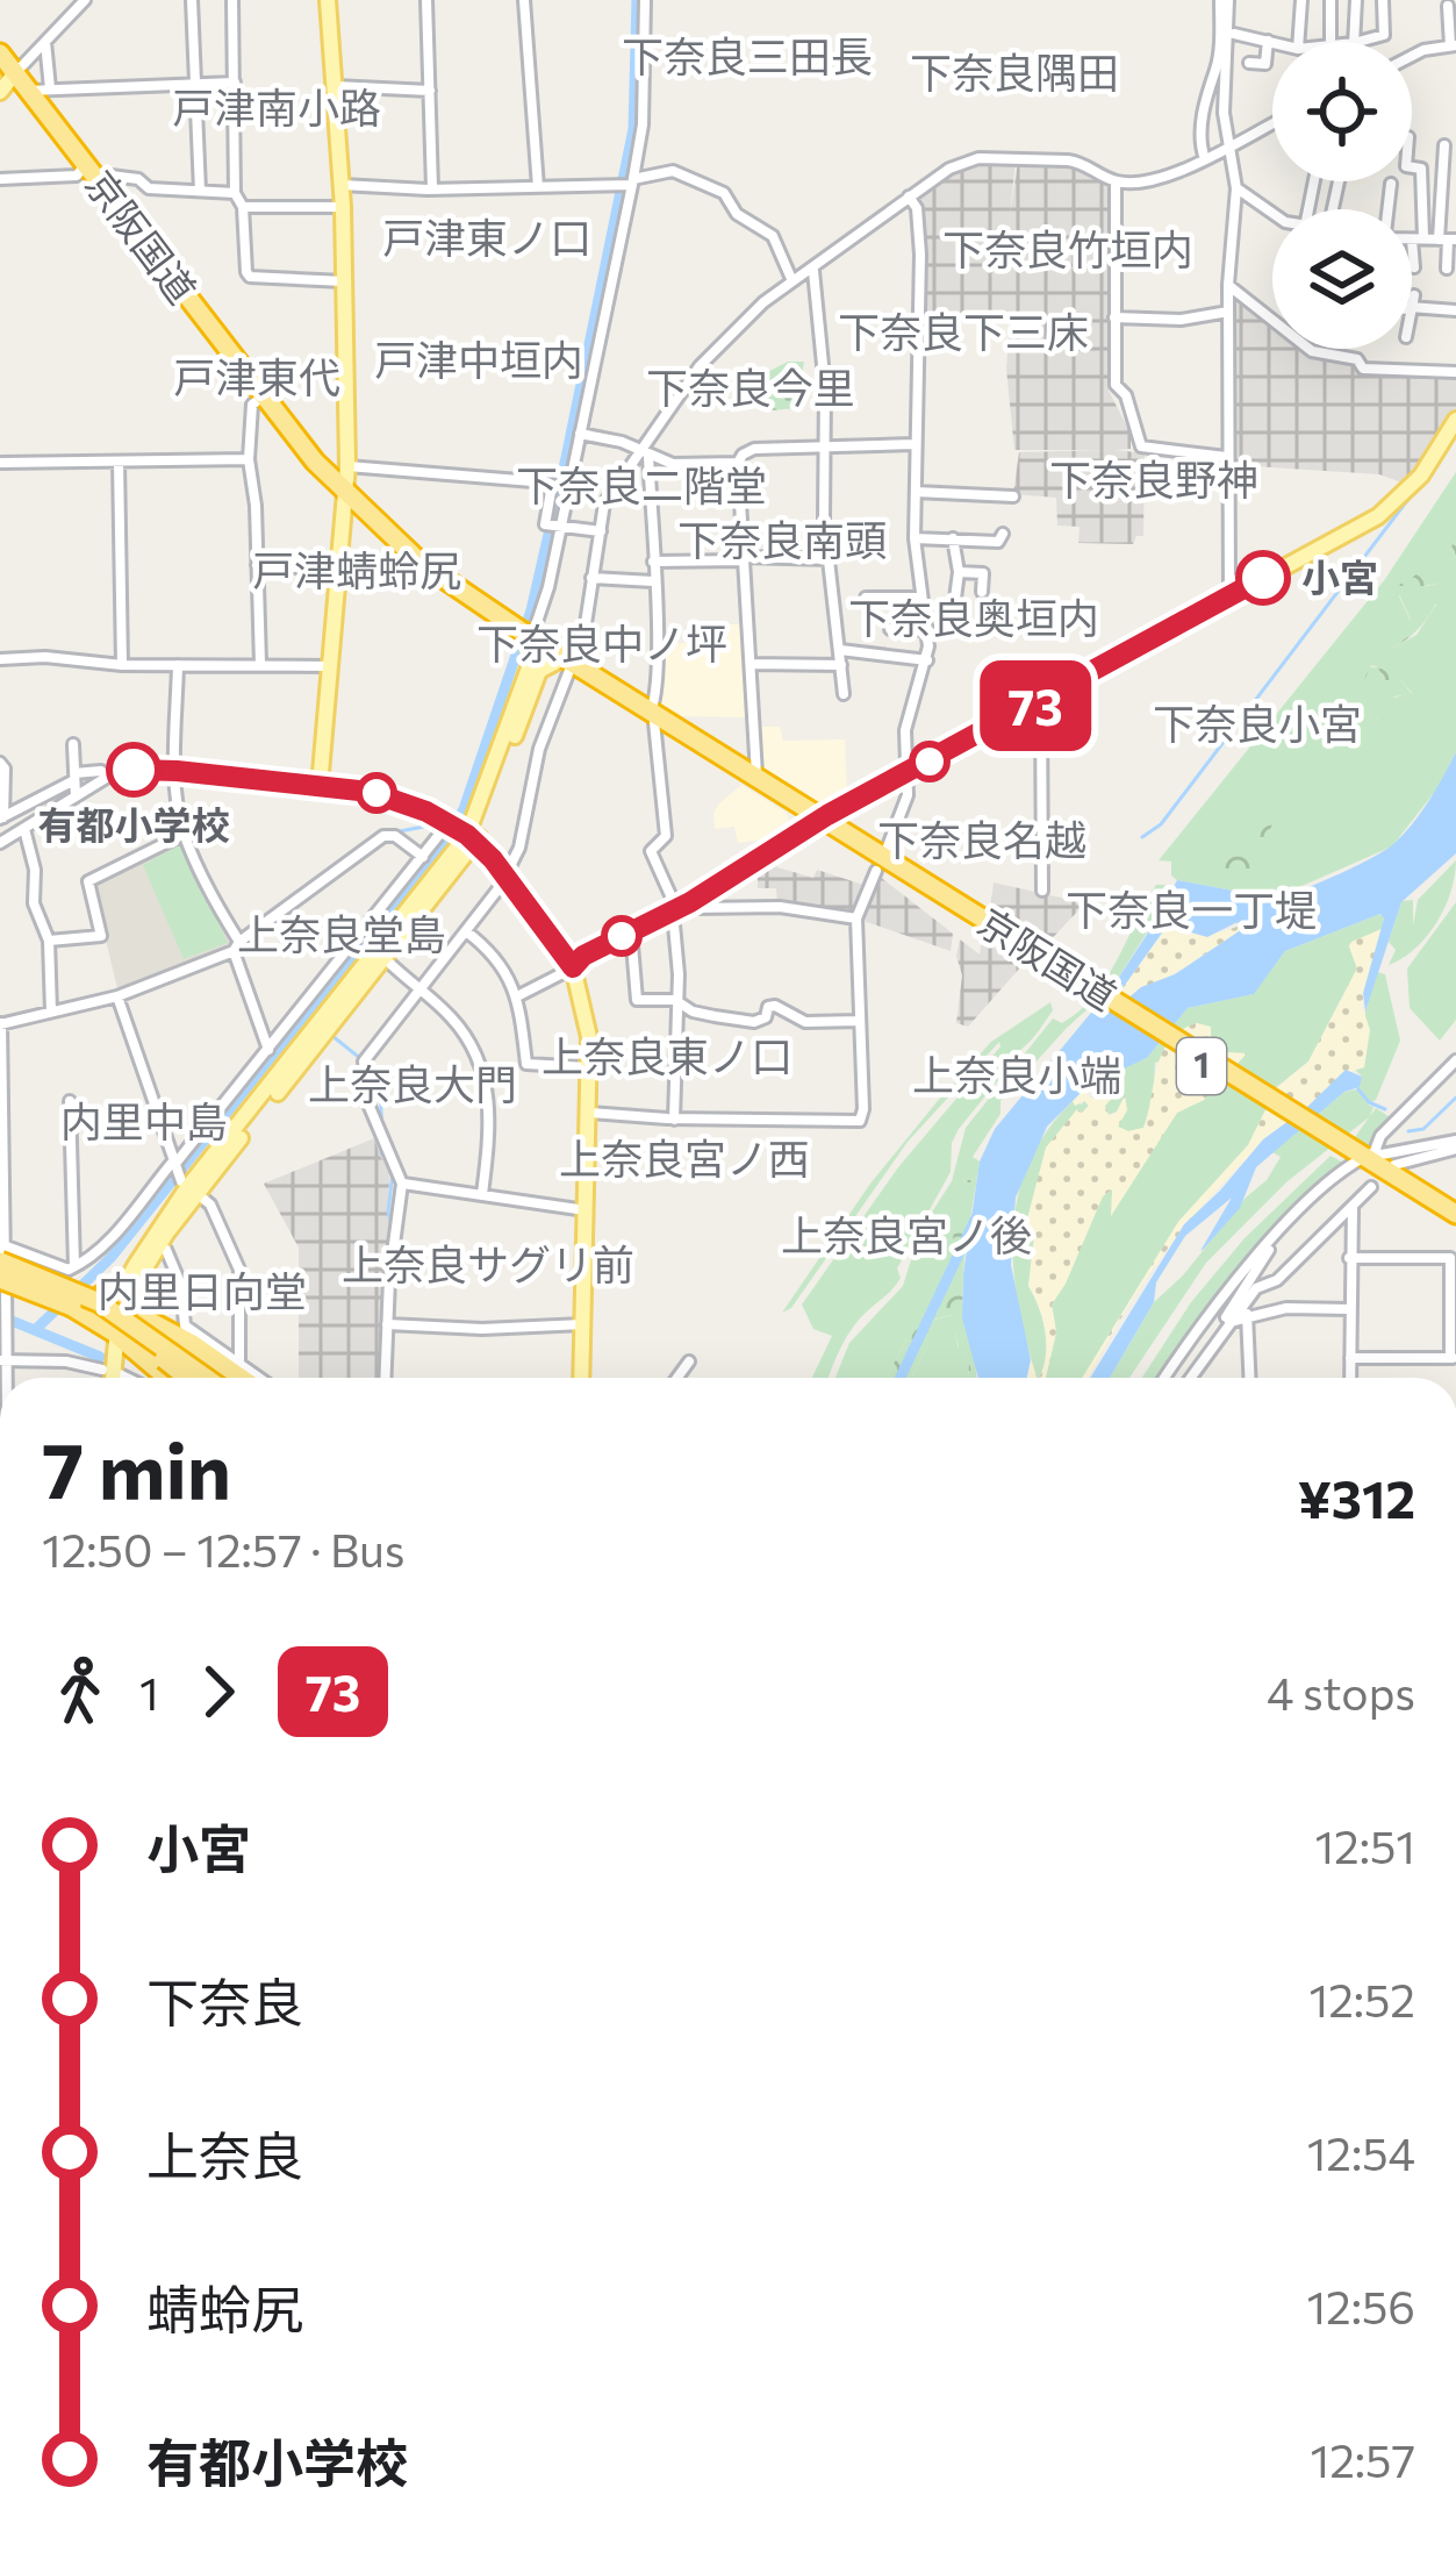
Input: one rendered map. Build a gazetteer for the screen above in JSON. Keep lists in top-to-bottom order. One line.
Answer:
{"streets":{"highway":["京阪国道","1"]},"districts":["下奈良三田長","下奈良隅田","戸津南小路","戸津東ノ口","下奈良竹垣内","下奈良下三床","戸津中垣内","戸津東代","下奈良今里","下奈良野神","下奈良二階堂","下奈良南頭","戸津蜻蛉尻","下奈良奥垣内","下奈良中ノ坪","下奈良小宮","下奈良名越","下奈良一丁堤","上奈良堂島","上奈良東ノ口","上奈良小端","上奈良大門","内里中島","上奈良宮ノ西","上奈良宮ノ後","上奈良サグリ前","内里日向堂"],"places":["小宮","有都小学校"],"lines":["bus line 73"],"page":{"on_map":"73","heading":["7 min","12:50 – 12:57 · Bus","¥312"],"legs":["1","73","4 stops"],"list":[{"name":"小宮","value":"12:51"},{"name":"下奈良","value":"12:52"},{"name":"上奈良","value":"12:54"},{"name":"蜻蛉尻","value":"12:56"},{"name":"有都小学校","value":"12:57"}]}}
